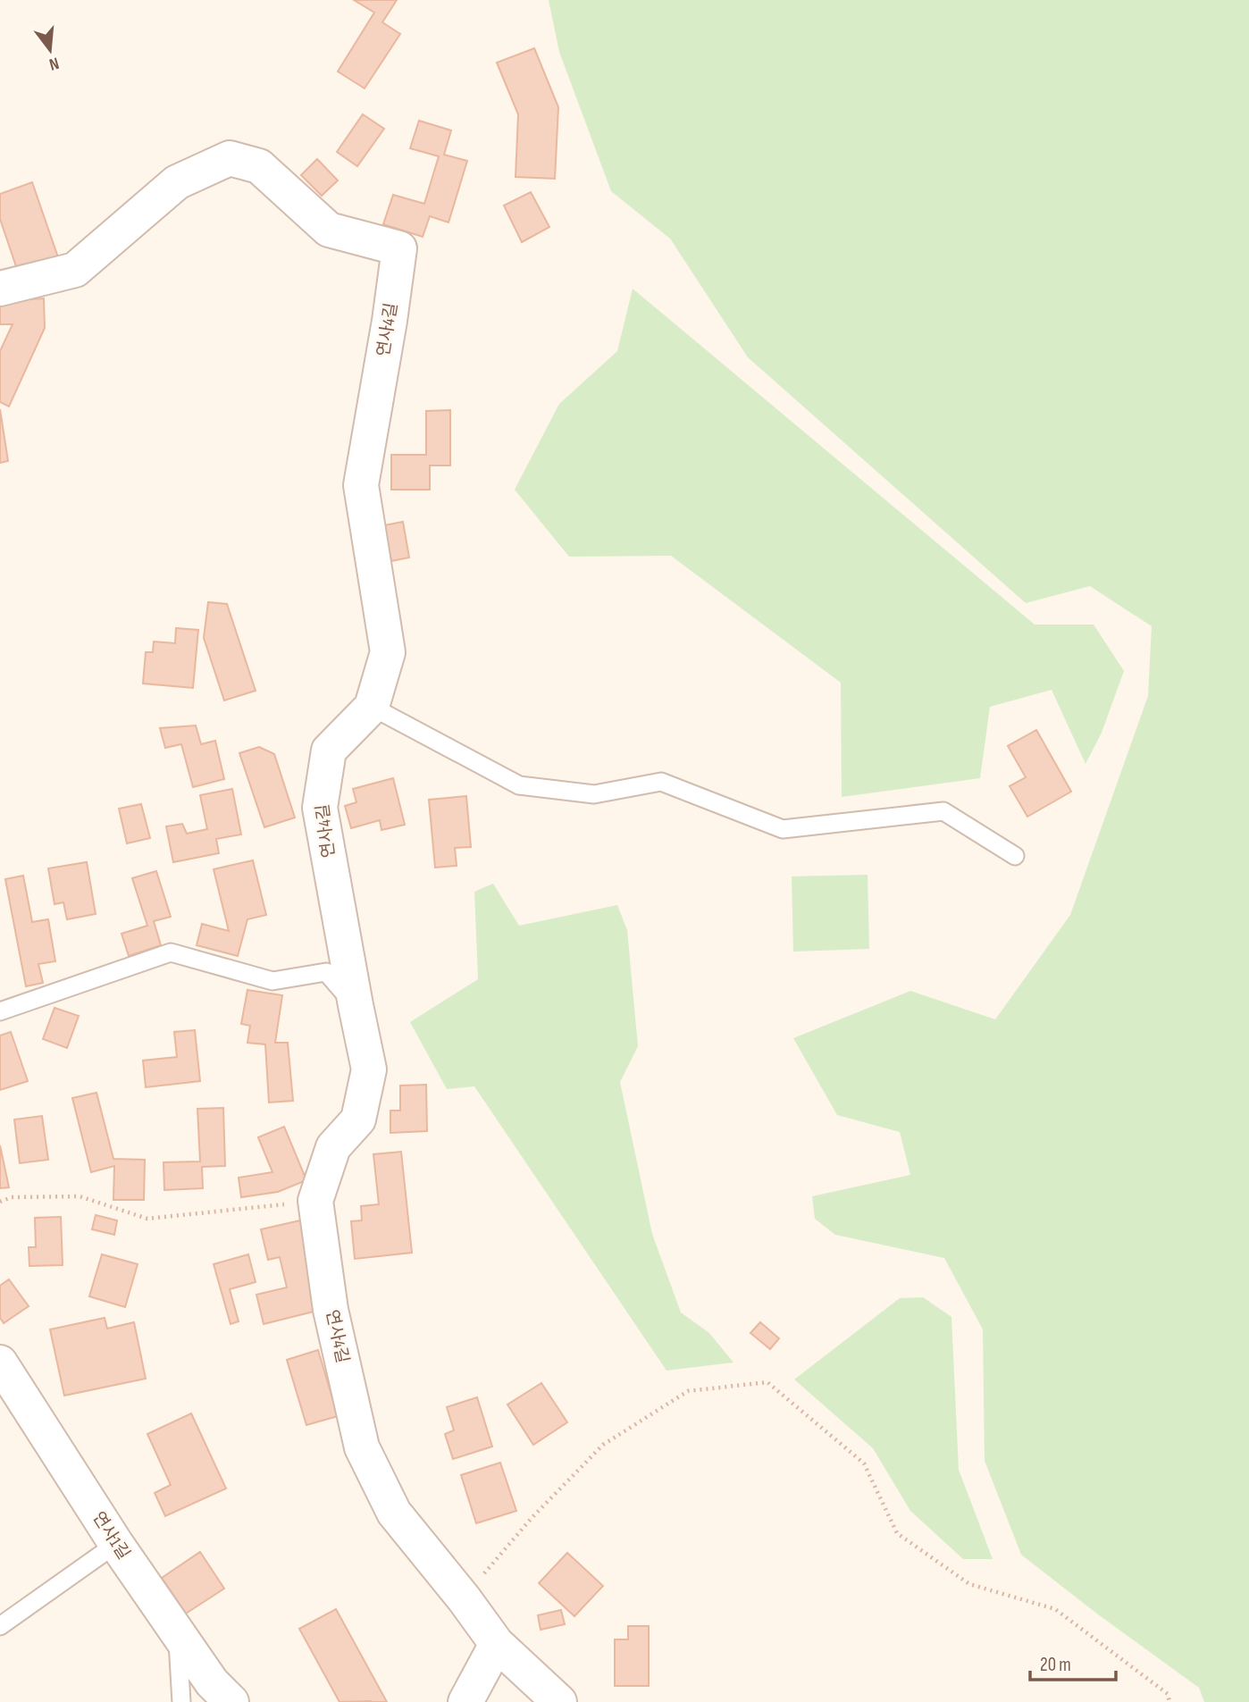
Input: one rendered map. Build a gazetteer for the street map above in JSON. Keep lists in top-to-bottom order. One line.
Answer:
{"streets":{"street":["연사4길","연사1길"]},"scale_bar":"20 m","north":"bottom"}
